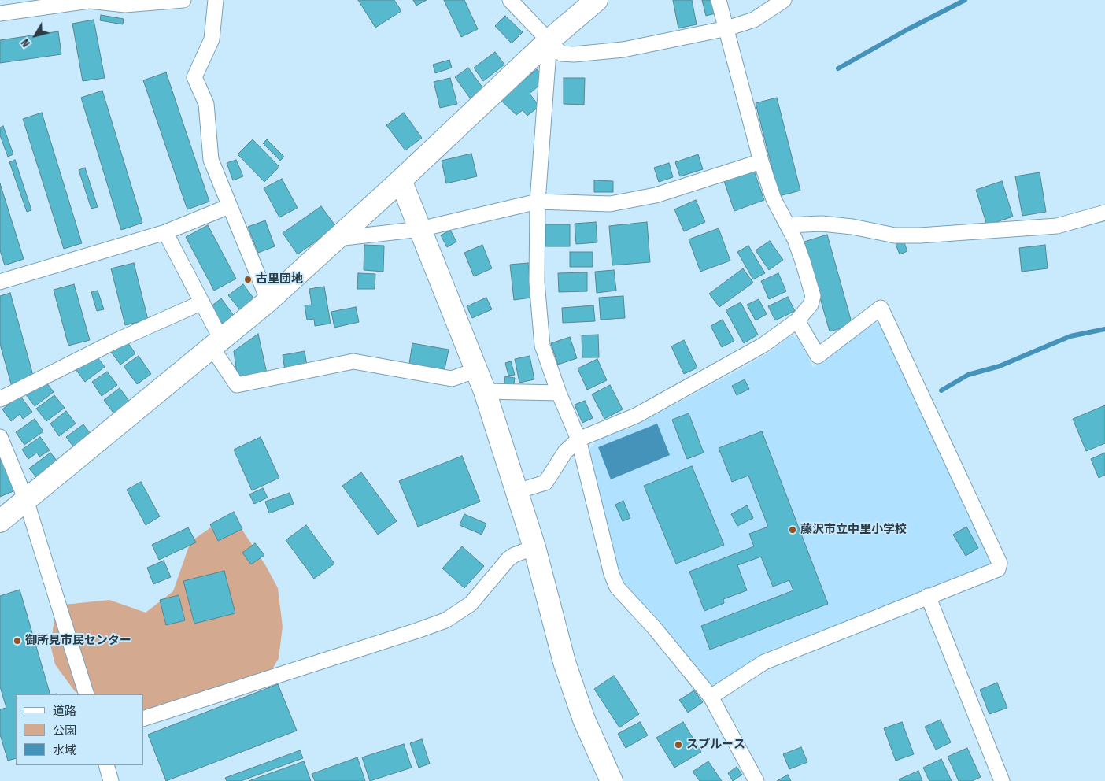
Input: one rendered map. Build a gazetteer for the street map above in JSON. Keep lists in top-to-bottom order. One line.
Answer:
{"places":["古里団地","藤沢市立中里小学校","御所見市民センター","スプルース"],"legend":["道路","公園","水域"],"north":"bottom left"}
